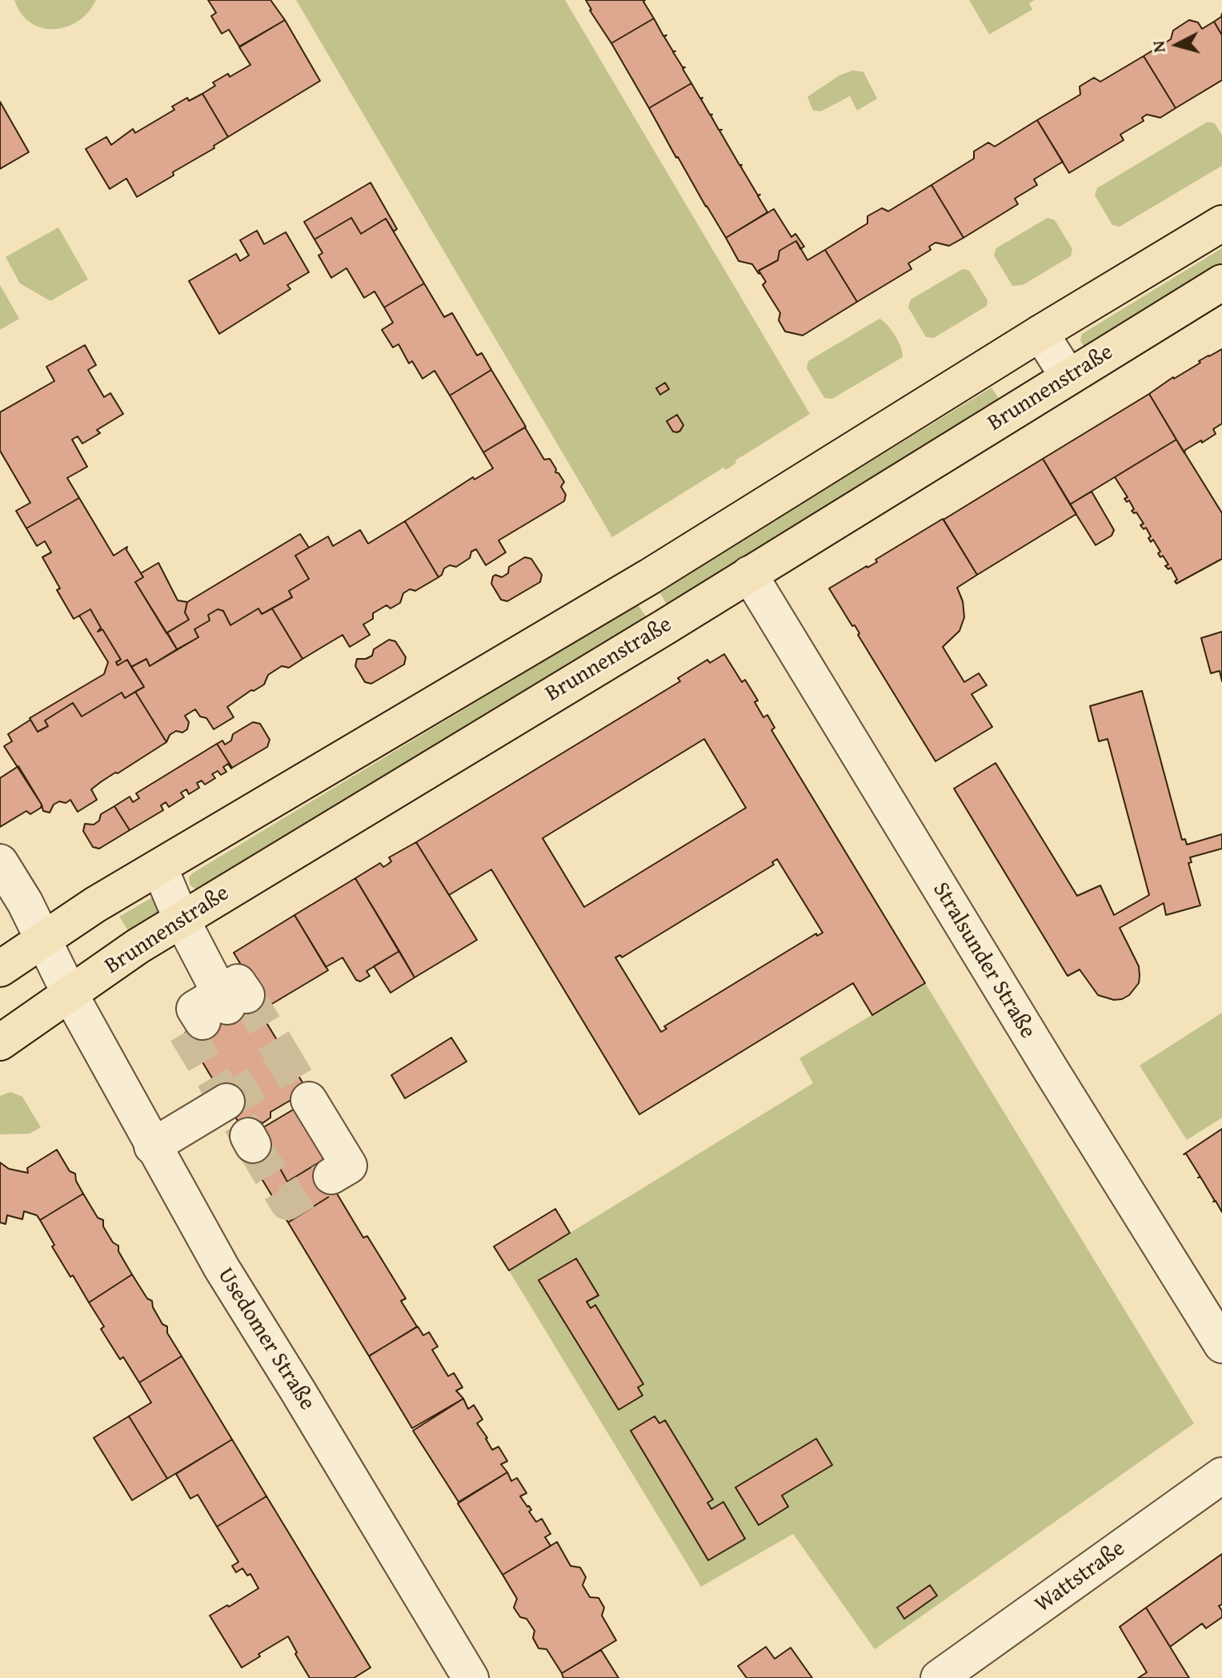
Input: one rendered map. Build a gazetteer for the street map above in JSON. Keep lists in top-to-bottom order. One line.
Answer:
{"streets":{"main road":["Brunnenstraße"],"street":["Stralsunder Straße","Usedomer Straße","Wattstraße"]},"crossings":[["Brunnenstraße","Stralsunder Straße"],["Brunnenstraße","Usedomer Straße"]],"north":"left"}
